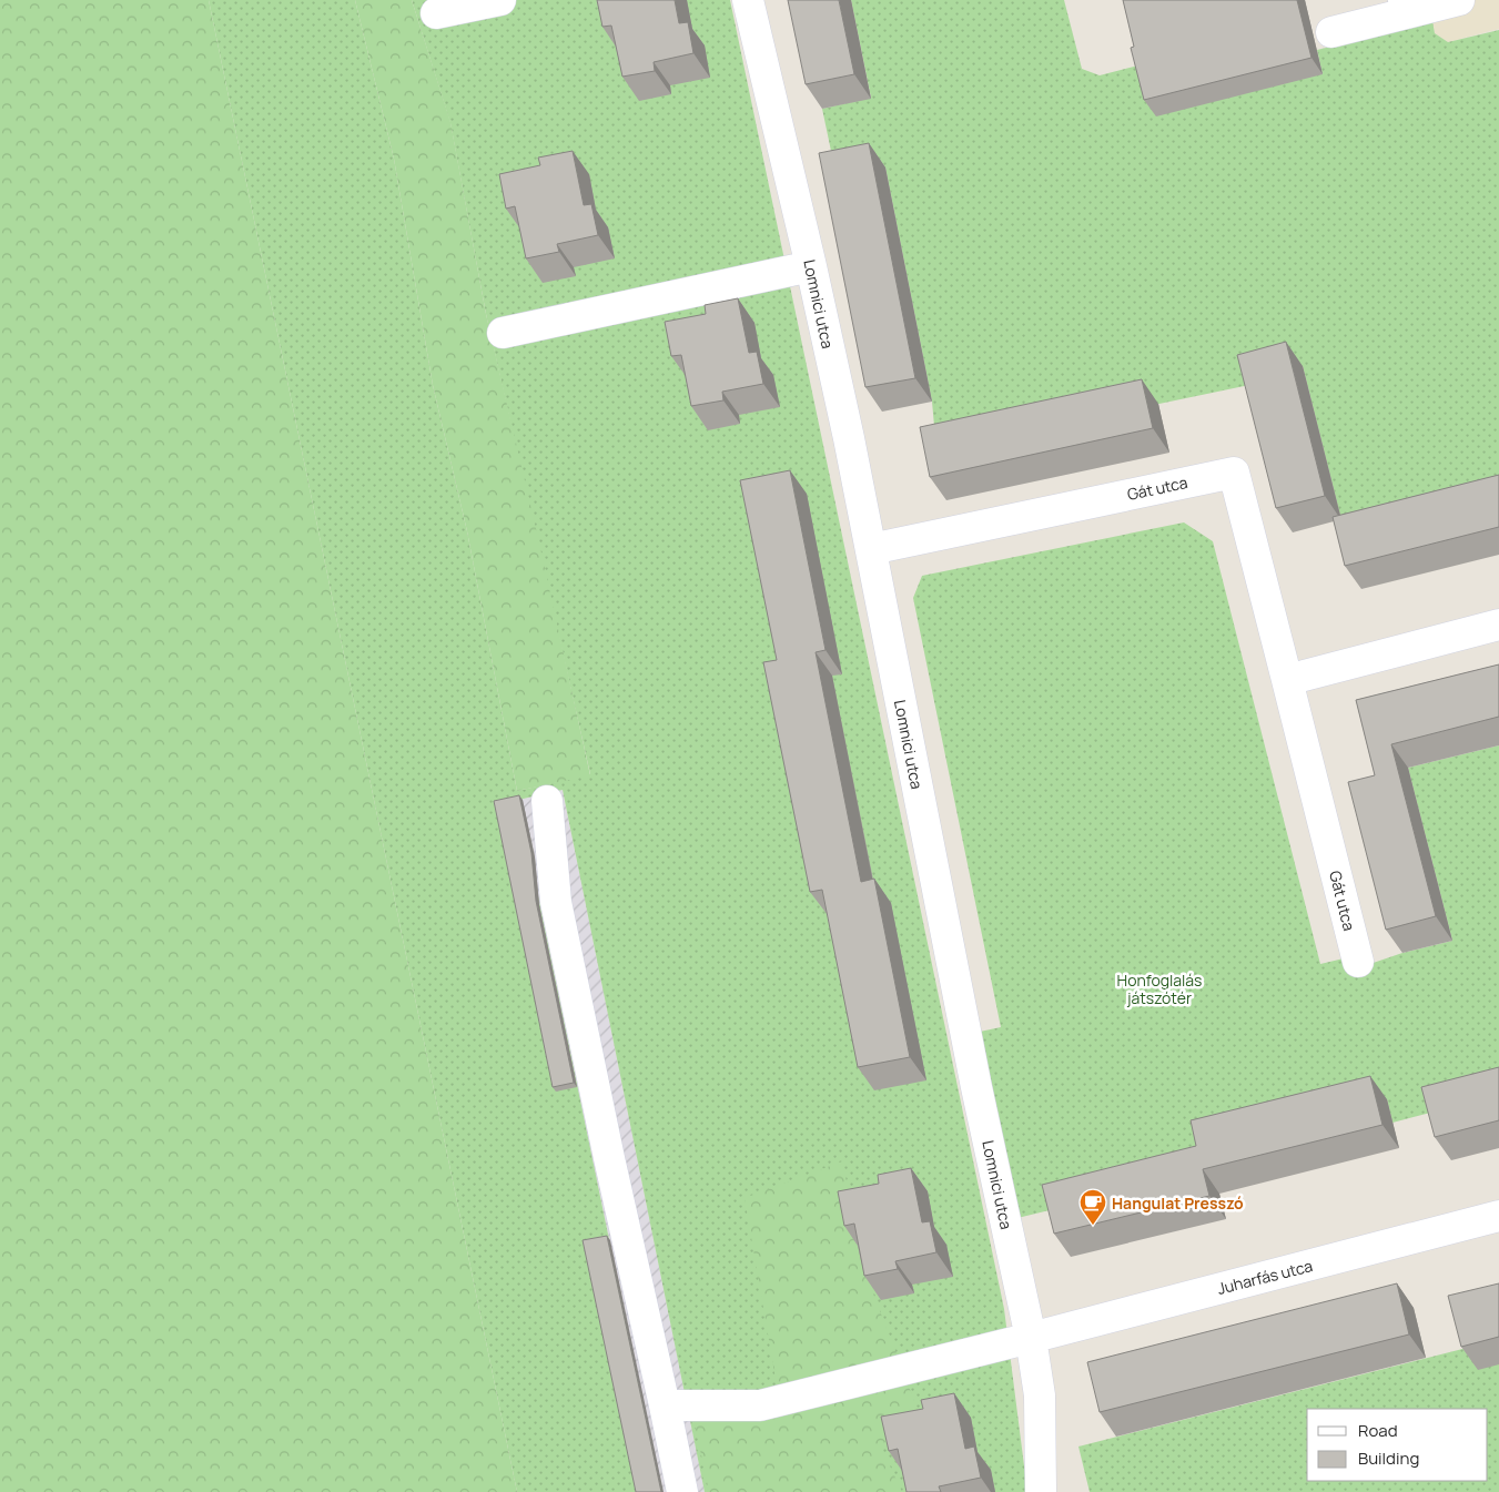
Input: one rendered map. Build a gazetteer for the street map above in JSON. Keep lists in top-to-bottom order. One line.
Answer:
{"streets":{"street":["Lomnici utca","Gát utca","Juharfás utca"]},"crossings":[["Lomnici utca","Gát utca"],["Lomnici utca","Juharfás utca"]],"parks":["Honfoglalás játszótér"],"places":{"cafe":["Hangulat Presszó"]},"legend":["Road","Building"]}
